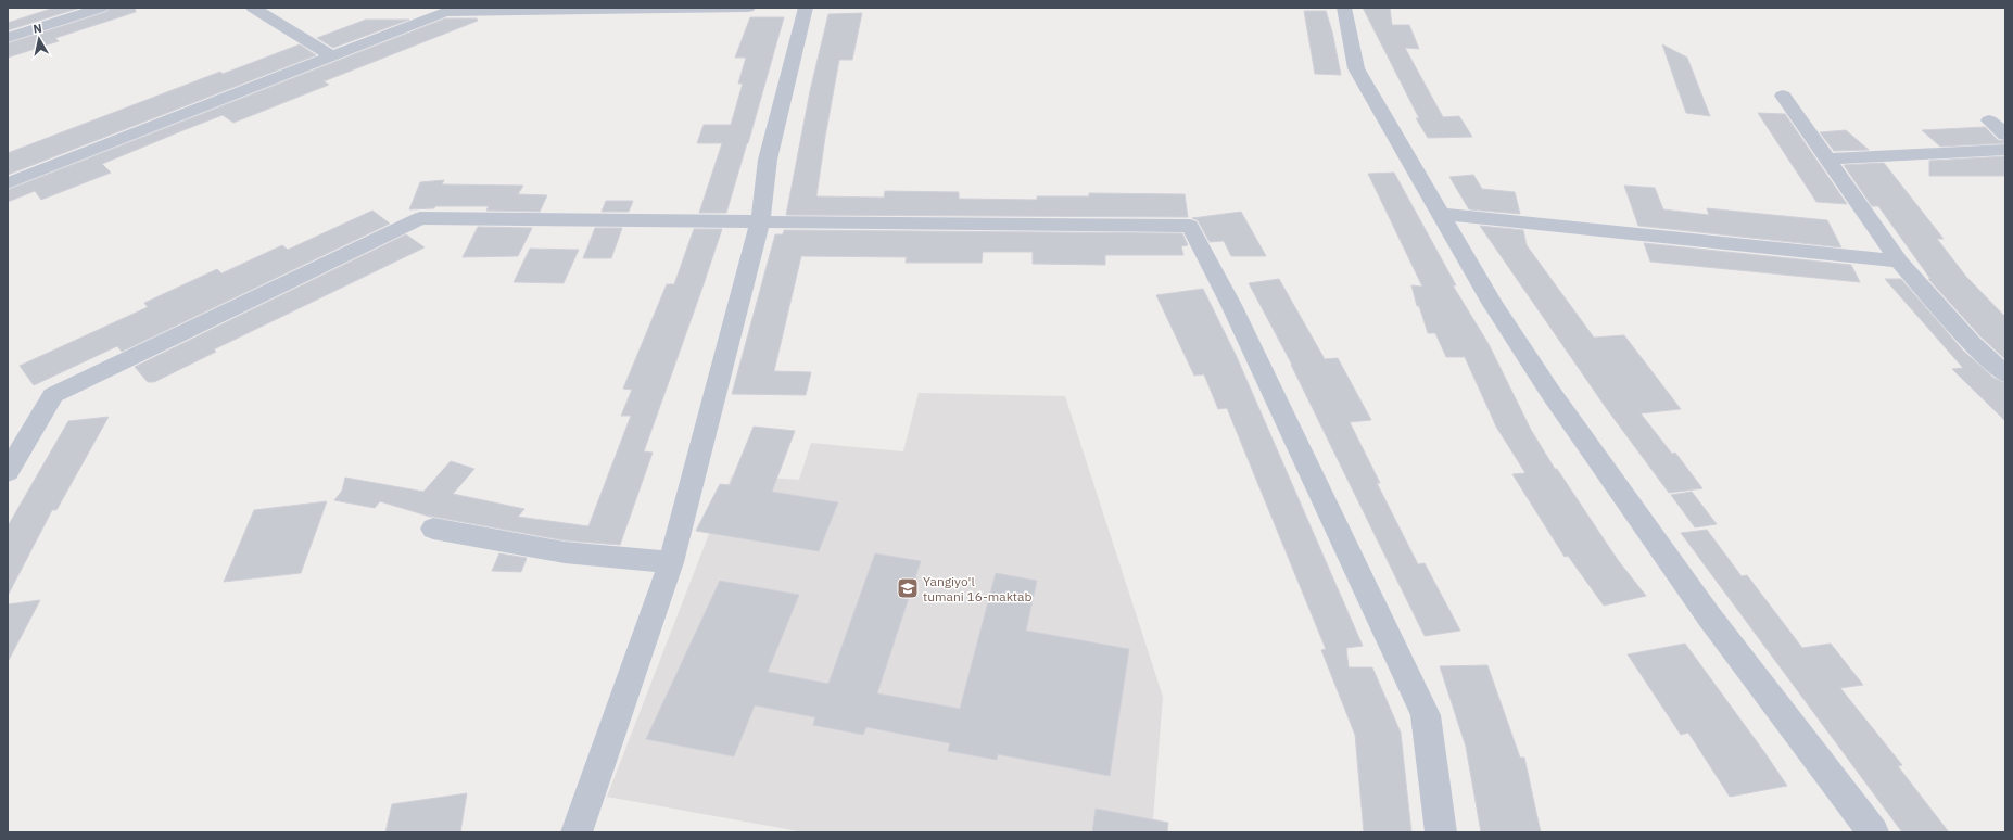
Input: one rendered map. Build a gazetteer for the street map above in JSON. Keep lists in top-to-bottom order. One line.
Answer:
{"places":{"school or university":["Yangiyo'l tumani 16-maktab"]},"north":"top"}
